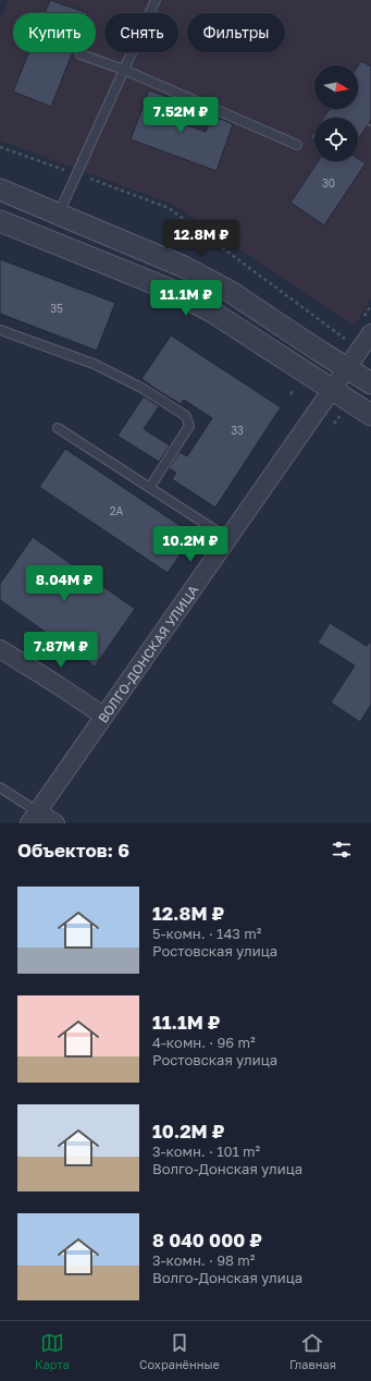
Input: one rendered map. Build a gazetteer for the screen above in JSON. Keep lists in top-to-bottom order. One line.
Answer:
{"streets":{"street":["ВОЛГО-ДОНСКАЯ УЛИЦА"]},"house_numbers":["30","35","33","2А"],"north":"right","page":{"chip":["Купить","Снять","Фильтры"],"price":["7.52M ₽","12.8M ₽","11.1M ₽","10.2M ₽","8.04M ₽","7.87M ₽"],"heading":"Объектов: 6","list":[{"name":"12.8M ₽","note":"5-комн. · 143 m² · Ростовская улица"},{"name":"11.1M ₽","note":"4-комн. · 96 m² · Ростовская улица"},{"name":"10.2M ₽","note":"3-комн. · 101 m² · Волго-Донская улица"},{"name":"8 040 000 ₽","note":"3-комн. · 98 m² · Волго-Донская улица"}],"tabs":["Карта","Сохранённые","Главная"]}}
